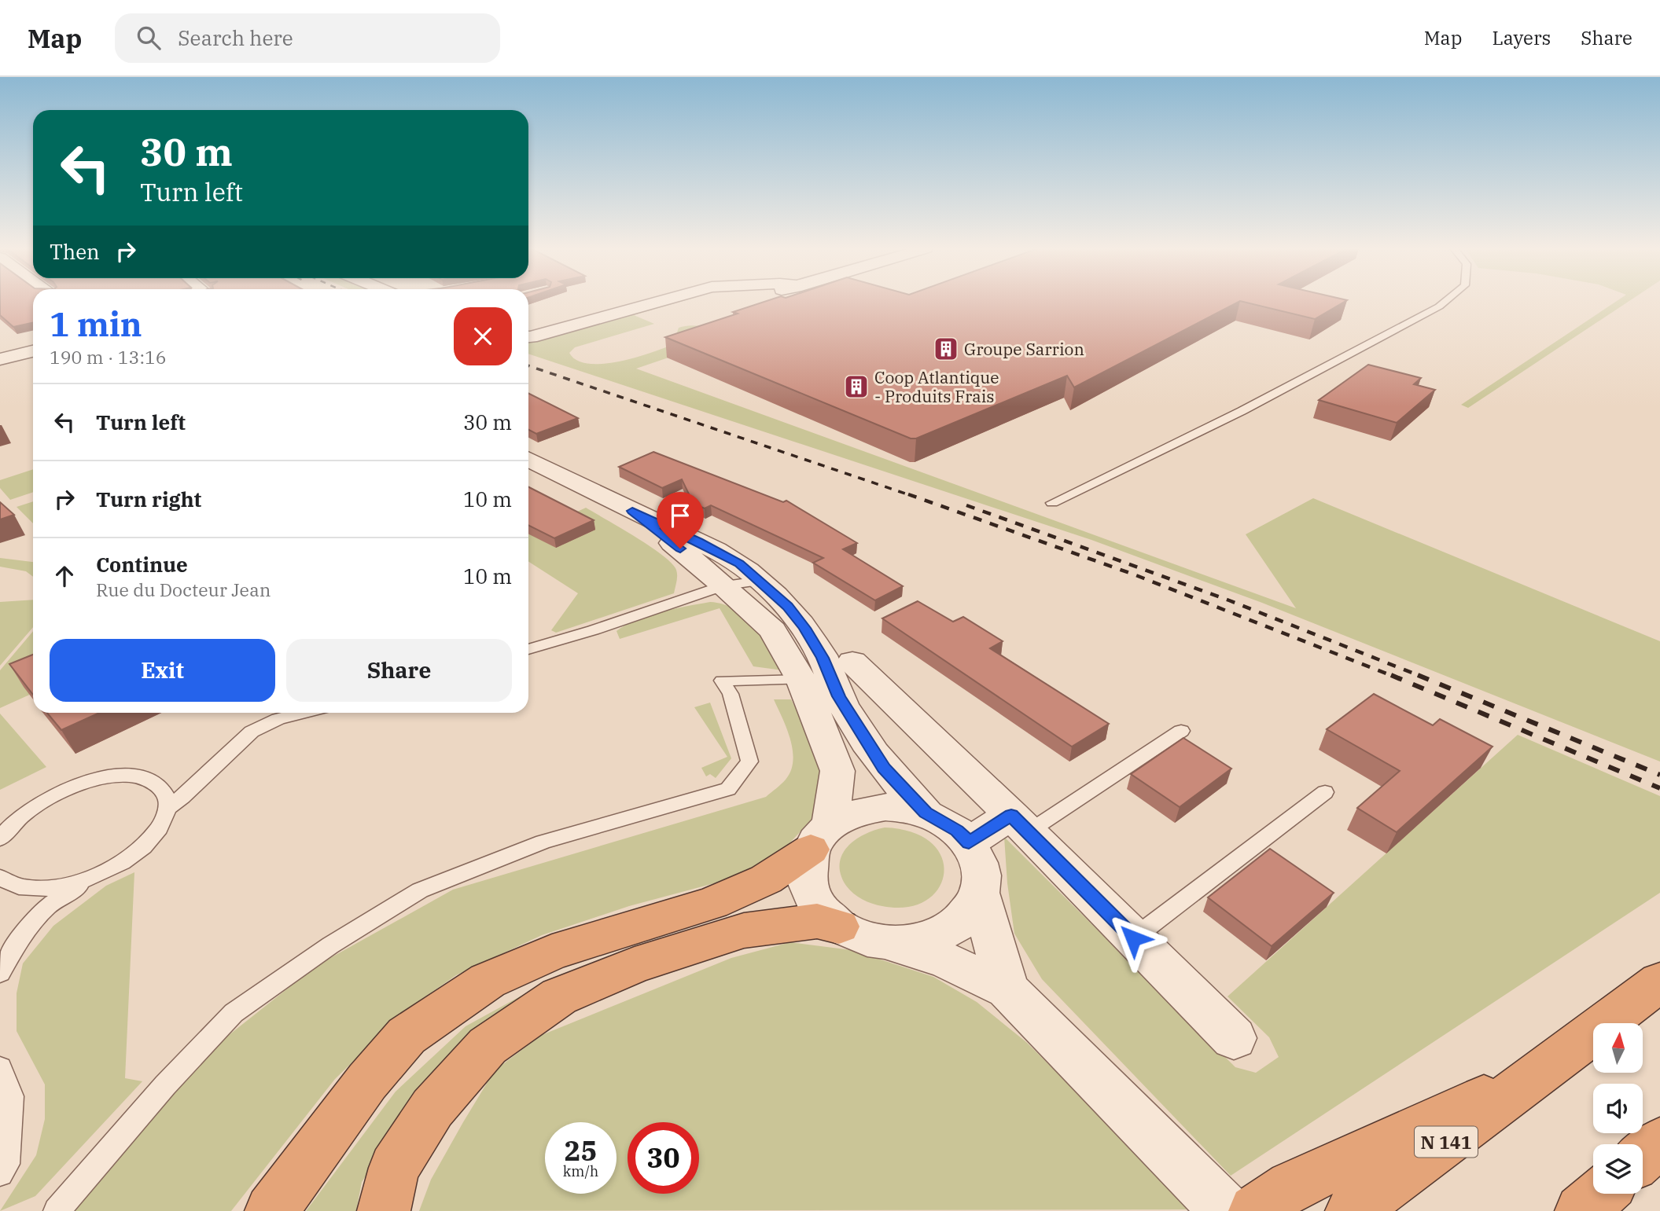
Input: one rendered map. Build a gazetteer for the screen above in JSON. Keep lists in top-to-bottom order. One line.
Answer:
{"streets":{"highway":["N 141"]},"places":{"building":["Groupe Sarrion","Coop Atlantique - Produits Frais"]},"north":"top","page":{"header":"Map","search":"Search here","nav":["Map","Layers","Share"],"turn":["30 m","Turn left"],"then":"Then","heading":["1 min","190 m · 13:16"],"list":[{"name":"Turn left","value":"30 m"},{"name":"Turn right","value":"10 m"},{"name":"Continue","note":"Rue du Docteur Jean","value":"10 m"}],"buttons":["Exit","Share"],"speed":"25 km/h","limit":"30"}}
